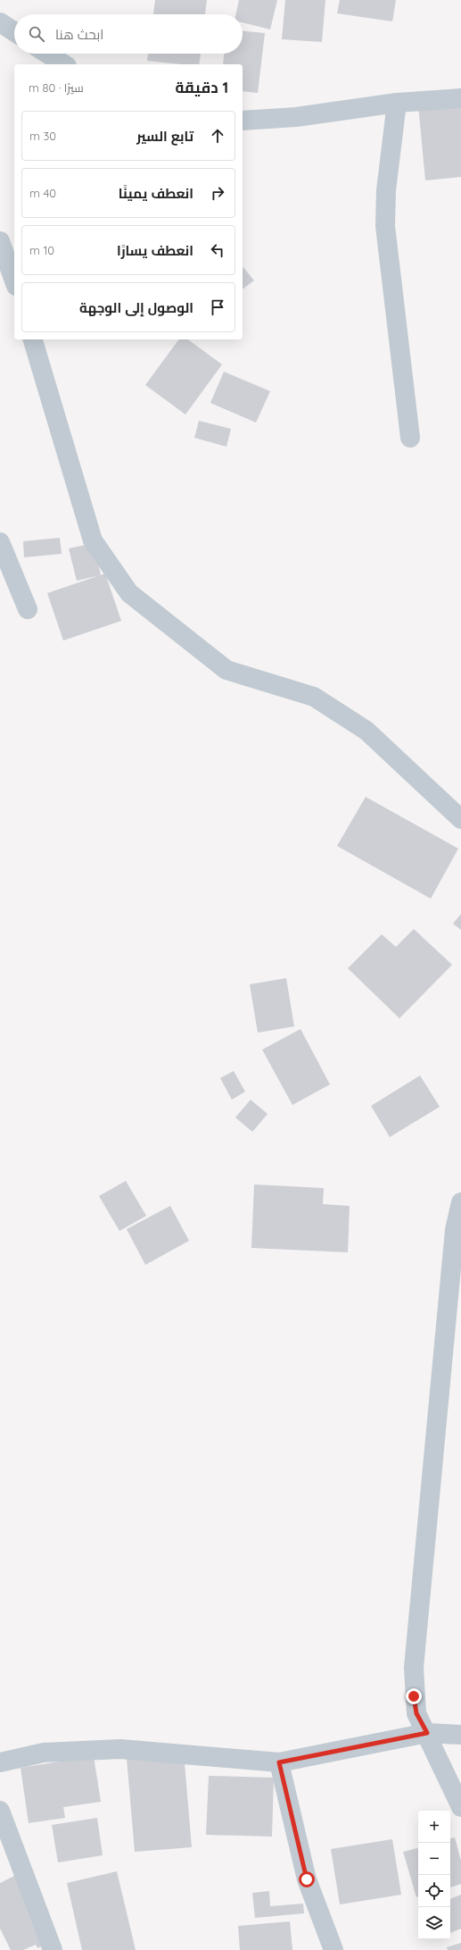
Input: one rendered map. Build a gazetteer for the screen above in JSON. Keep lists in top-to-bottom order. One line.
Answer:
{"page":{"search":"ابحث هنا","heading":["1 دقيقة","سيرًا · 80 m"],"list":[["تابع السير","30 m"],["انعطف يمينًا","40 m"],["انعطف يسارًا","10 m"],"الوصول إلى الوجهة"],"map_buttons":["+","−"]}}
